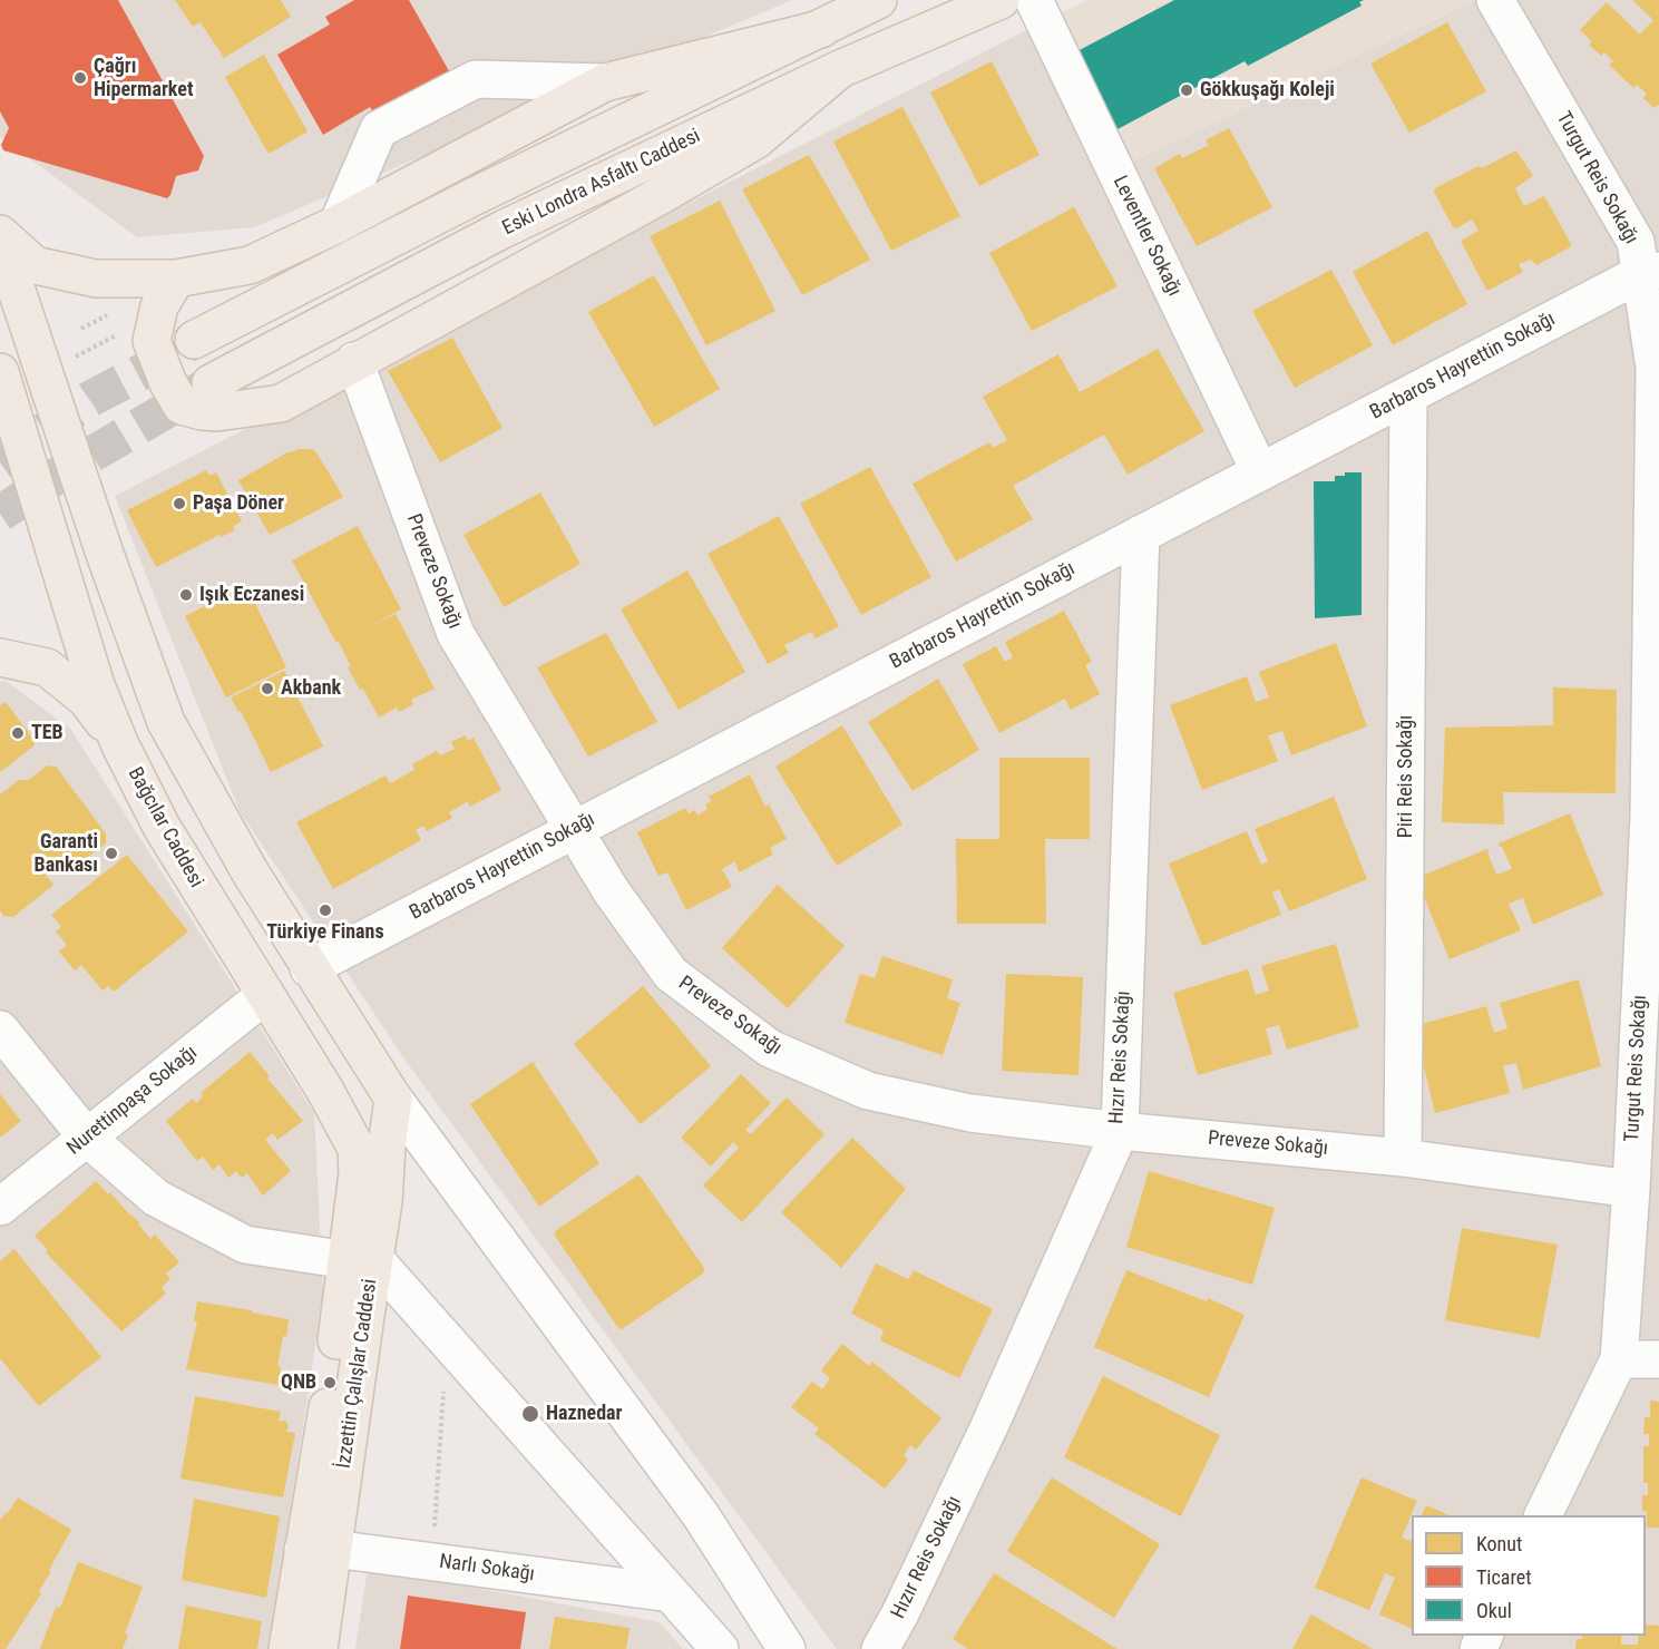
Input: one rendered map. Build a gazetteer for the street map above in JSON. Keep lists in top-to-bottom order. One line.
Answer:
{"streets":{"main road":["Eski Londra Asfaltı Caddesi","Bağcılar Caddesi","İzzettin Çalışlar Caddesi"],"street":["Turgut Reis Sokağı","Leventler Sokağı","Barbaros Hayrettin Sokağı","Preveze Sokağı","Piri Reis Sokağı","Hızır Reis Sokağı","Nurettinpaşa Sokağı","Narlı Sokağı"]},"crossings":[["Turgut Reis Sokağı","Barbaros Hayrettin Sokağı"],["Turgut Reis Sokağı","Preveze Sokağı"],["Leventler Sokağı","Barbaros Hayrettin Sokağı"],["Barbaros Hayrettin Sokağı","Preveze Sokağı"],["Barbaros Hayrettin Sokağı","Piri Reis Sokağı"],["Barbaros Hayrettin Sokağı","Hızır Reis Sokağı"],["Preveze Sokağı","Piri Reis Sokağı"],["Preveze Sokağı","Hızır Reis Sokağı"],["Bağcılar Caddesi","Nurettinpaşa Sokağı"],["Bağcılar Caddesi","İzzettin Çalışlar Caddesi"],["İzzettin Çalışlar Caddesi","Narlı Sokağı"]],"places":["Çağrı Hipermarket","Gökkuşağı Koleji","Paşa Döner","Işık Eczanesi","Akbank","TEB","Garanti Bankası","Türkiye Finans","QNB","Haznedar"],"legend":["Konut","Ticaret","Okul"]}
